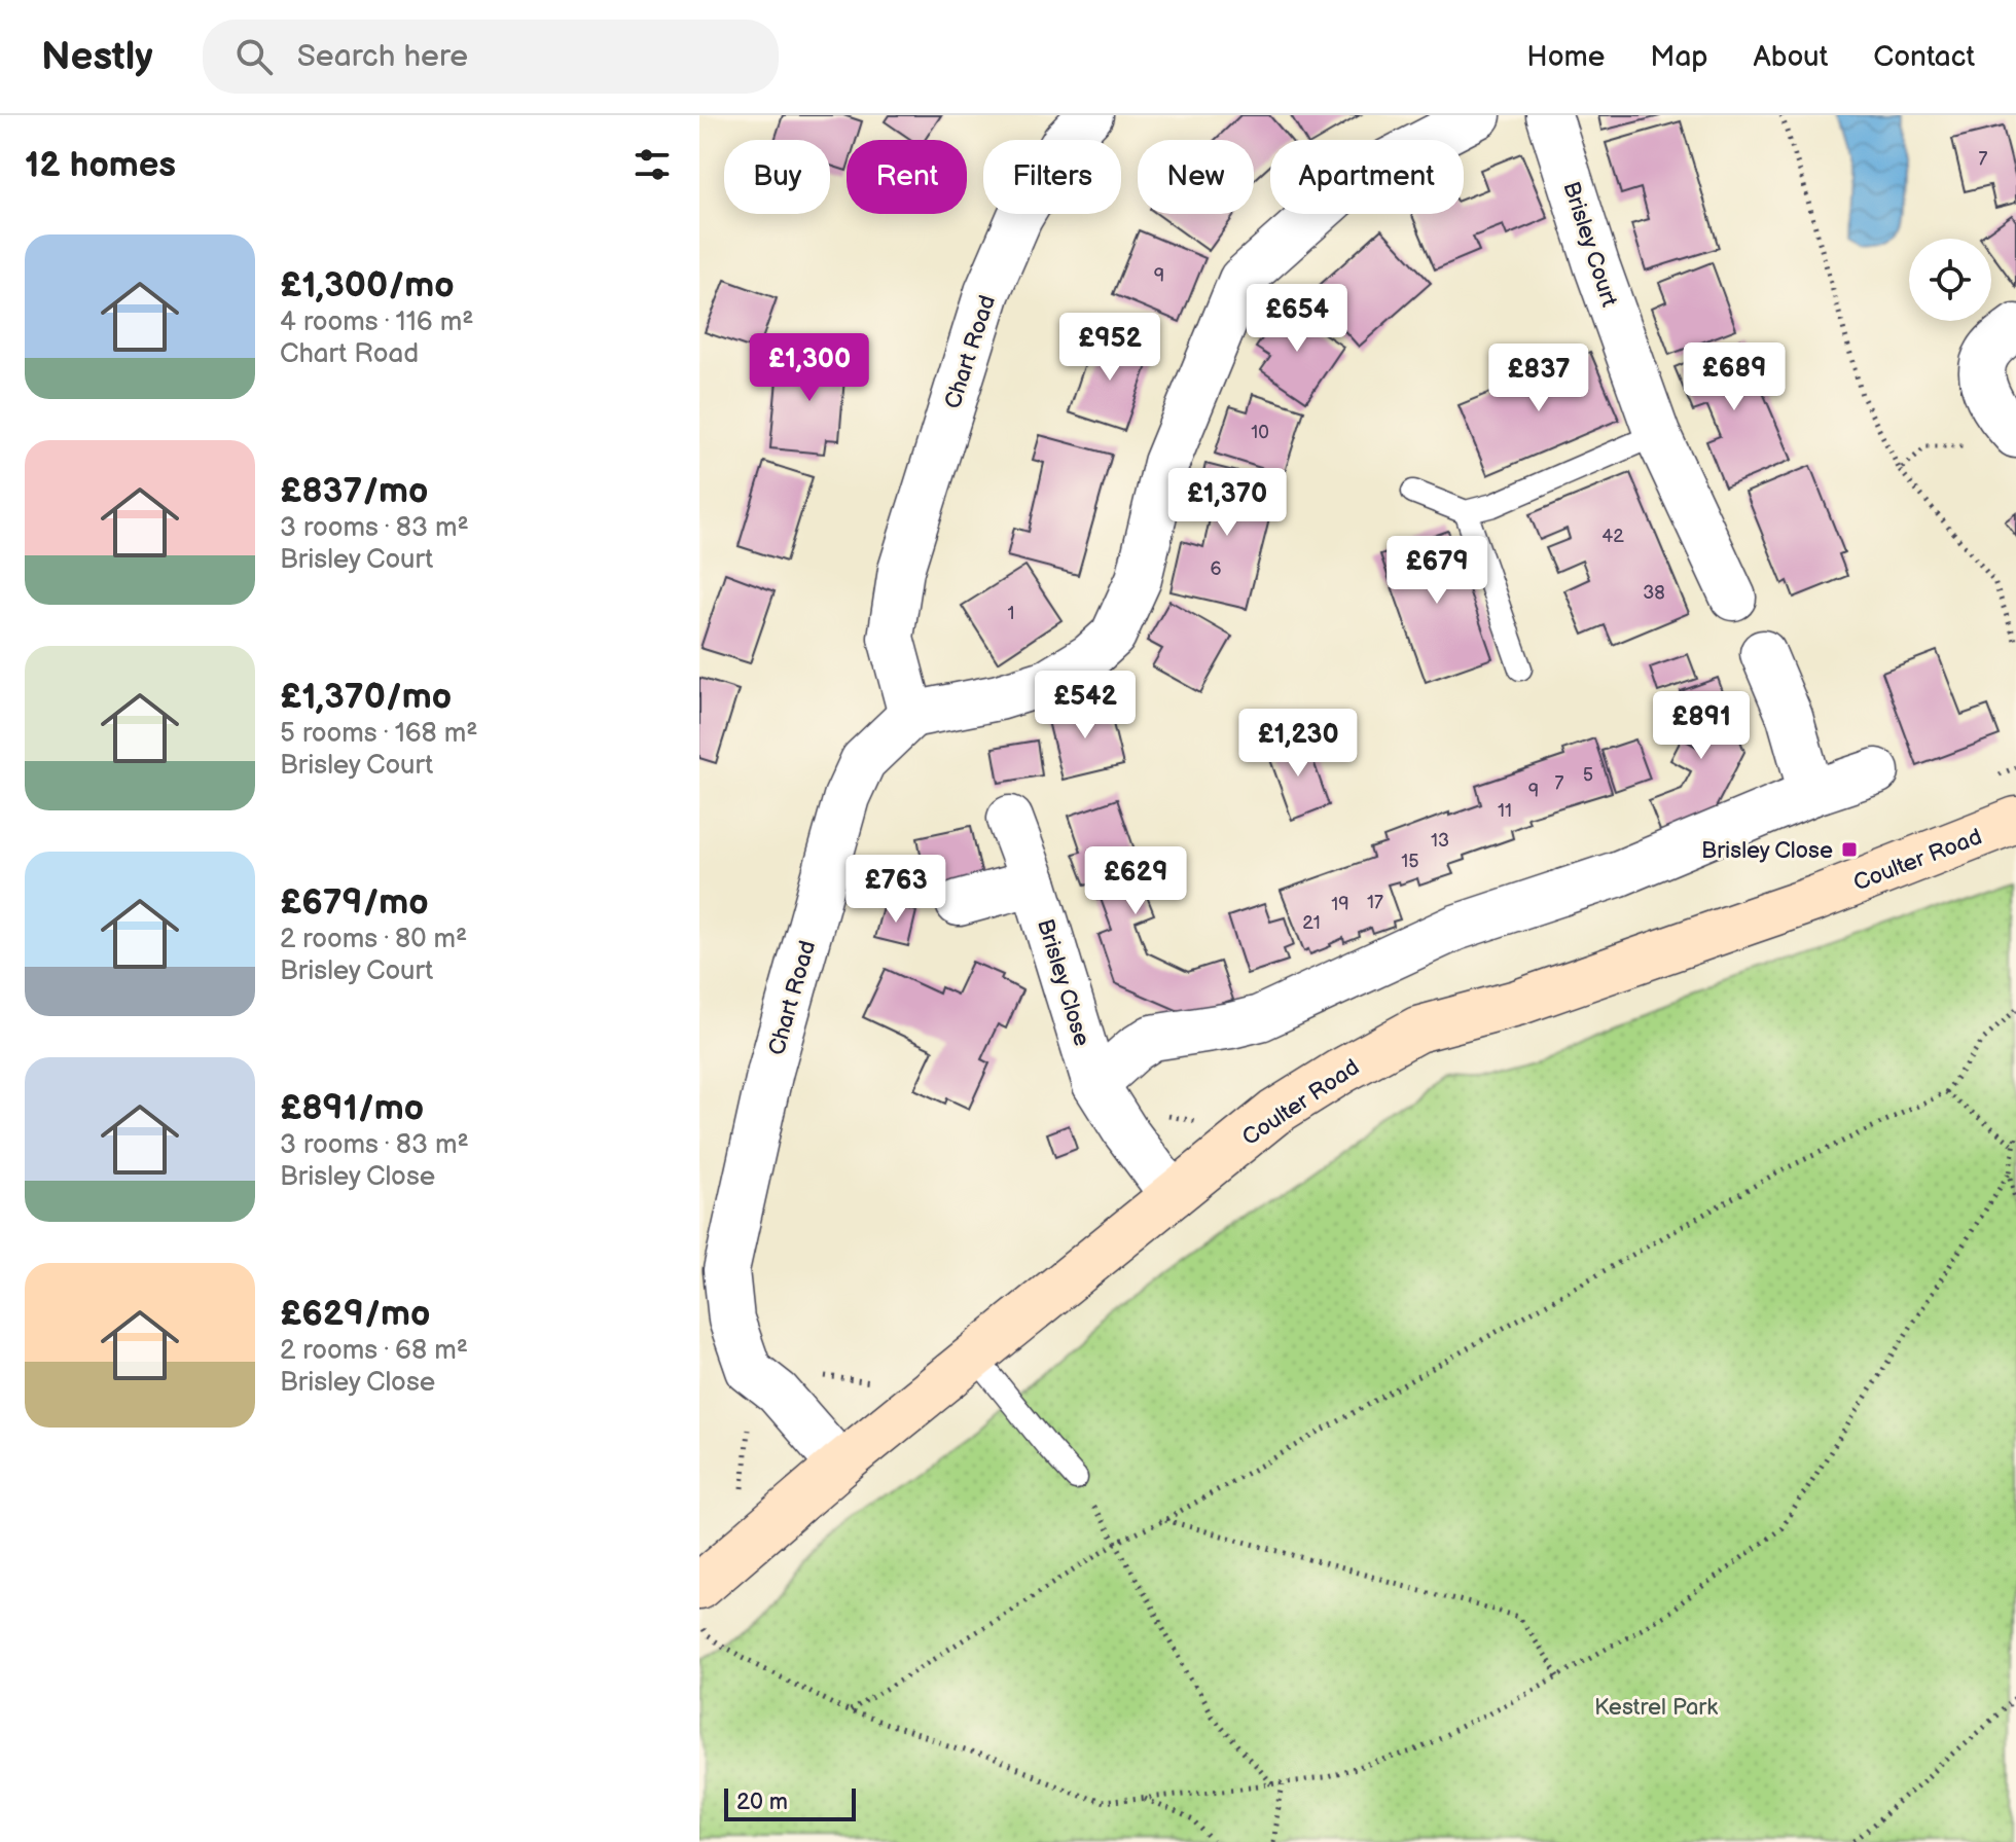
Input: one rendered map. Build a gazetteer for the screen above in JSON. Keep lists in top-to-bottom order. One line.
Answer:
{"streets":{"street":["Brisley Court","Chart Road","Coulter Road","Brisley Close"]},"crossings":[["Chart Road","Coulter Road"],["Coulter Road","Brisley Close"]],"parks":["Kestrel Park"],"places":{"transit":["Brisley Close"]},"house_numbers":["7","9","10","42","6","38","1","5","7","9","11","13","15","17","19","21"],"scale_bar":"20 m","page":{"header":"Nestly","search":"Search here","nav":["Home","Map","About","Contact"],"heading":"12 homes","chip":["Buy","Rent","Filters","New","Apartment"],"list":[{"name":"£1,300/mo","note":"4 rooms · 116 m² · Chart Road"},{"name":"£837/mo","note":"3 rooms · 83 m² · Brisley Court"},{"name":"£1,370/mo","note":"5 rooms · 168 m² · Brisley Court"},{"name":"£679/mo","note":"2 rooms · 80 m² · Brisley Court"},{"name":"£891/mo","note":"3 rooms · 83 m² · Brisley Close"},{"name":"£629/mo","note":"2 rooms · 68 m² · Brisley Close"}],"price":["£654","£952","£1,300","£689","£837","£1,370","£679","£542","£891","£1,230","£629","£763"],"scale":"20 m"}}
